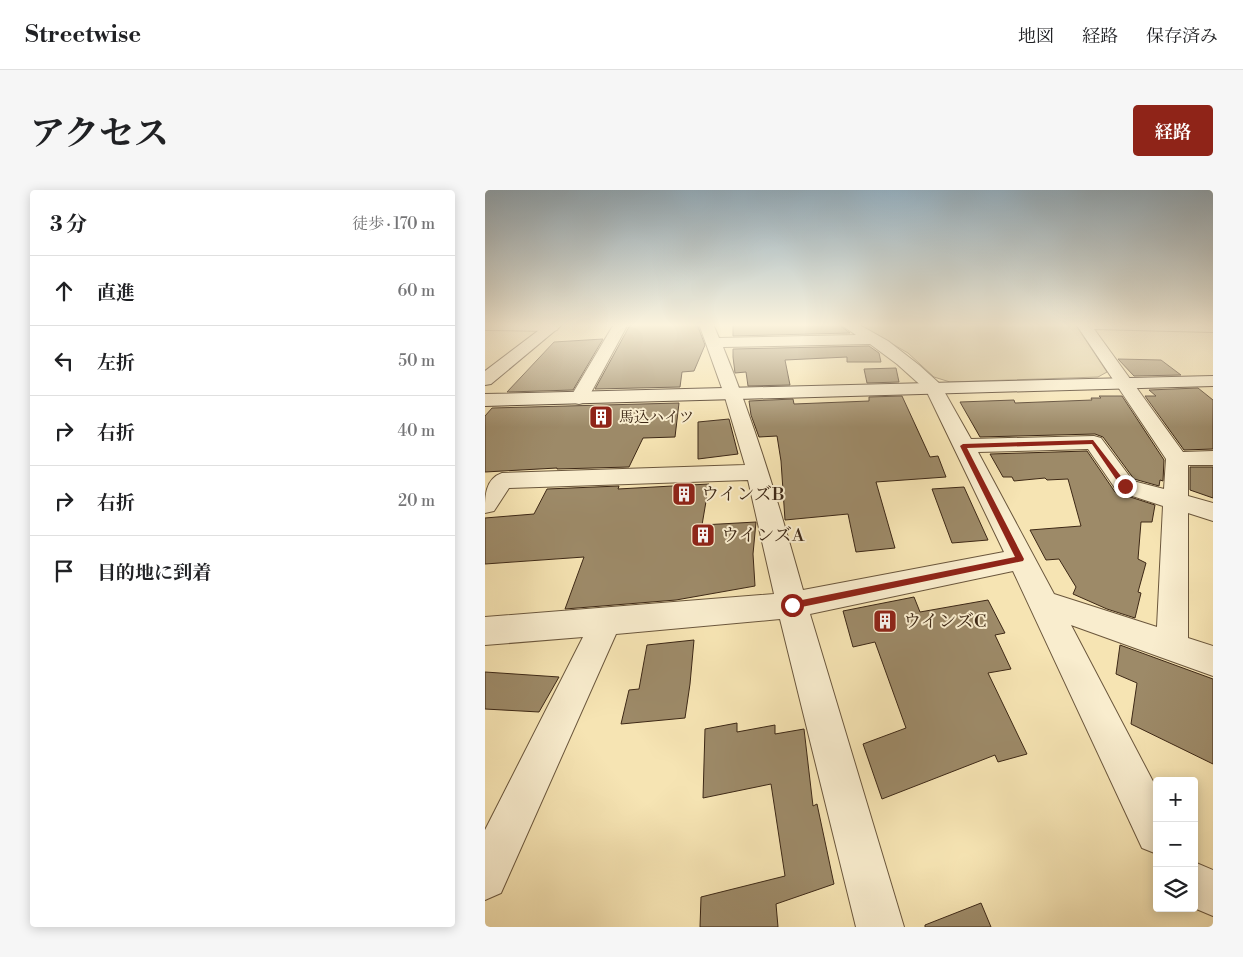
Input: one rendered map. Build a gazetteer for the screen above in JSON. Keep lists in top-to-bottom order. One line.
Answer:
{"places":{"building":["馬込ハイツ","ウインズB","ウインズA","ウインズC"]},"page":{"header":"Streetwise","nav":["地図","経路","保存済み"],"title":"アクセス","buttons":"経路","heading":["3 分","徒歩 · 170 m"],"list":[["直進","60 m"],["左折","50 m"],["右折","40 m"],["右折","20 m"],"目的地に到着"],"map_buttons":["+","−"]}}
